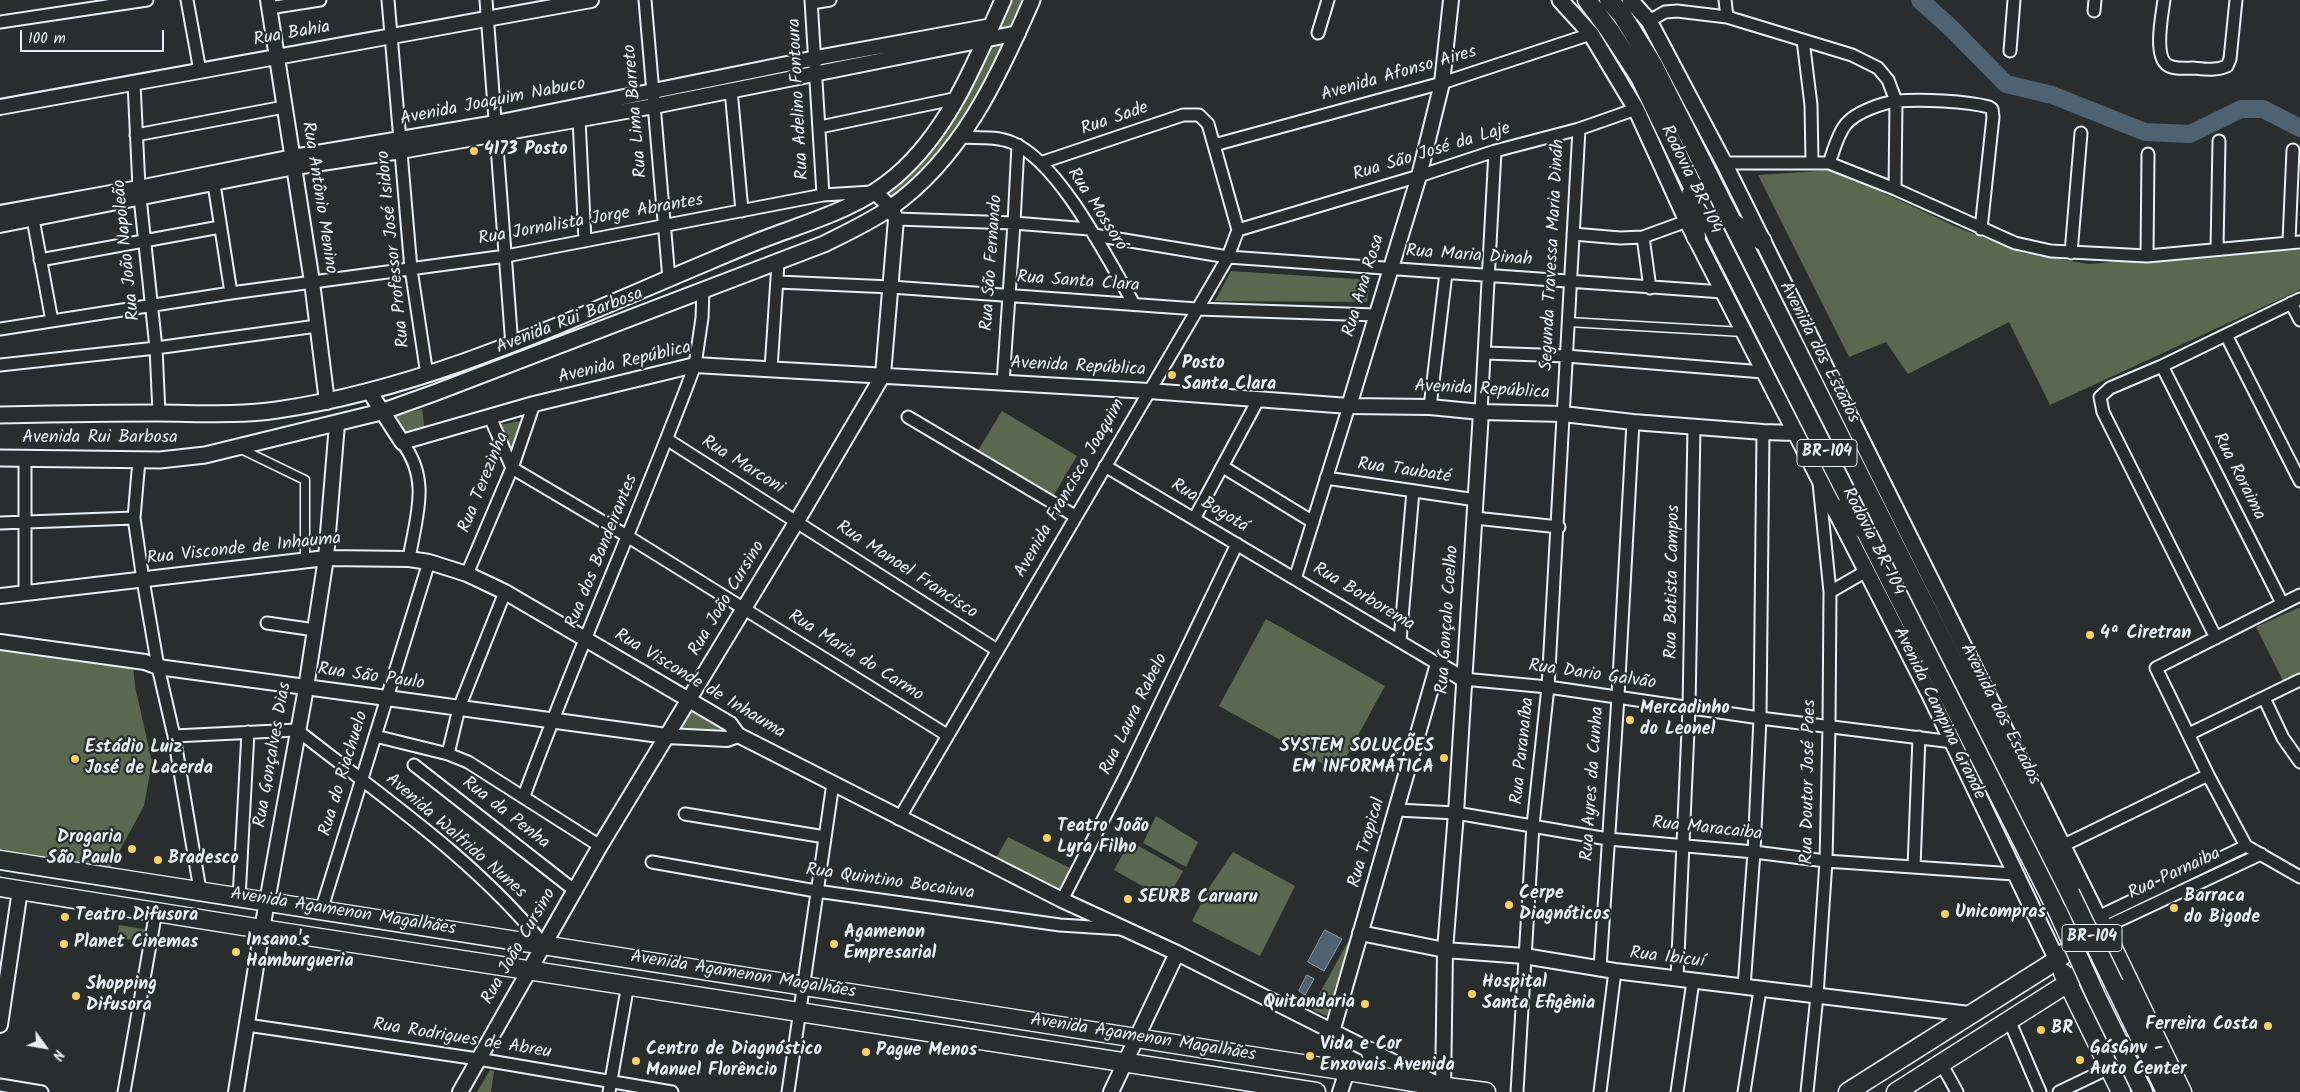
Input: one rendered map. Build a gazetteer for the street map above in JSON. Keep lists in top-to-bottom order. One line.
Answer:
{"streets":{"main road":["Rodovia BR-104","Avenida Rui Barbosa","Avenida dos Estados","BR-104","Avenida Campina Grande","Avenida Agamenon Magalhães"],"street":["Rua Bahia","Avenida Afonso Aires","Rua Adelino Fontoura","Avenida Joaquim Nabuco","Rua Lima Barreto","Rua Sade","Rua São José da Laje","Rua Antônio Menino","Rua Mossoró","Rua Jornalista Jorge Abrantes","Rua Professor José Isidoro","Rua João Napoleão","Segunda Travessa Maria Dináh","Rua Maria Dinah","Rua São Fernando","Rua Santa Clara","Rua Ana Rosa","Avenida República","Rua Marconi","Rua Taubaté","Rua Roraima","Rua Terezinha","Avenida Francisco Joaquim","Rua Bogotá","Rua Visconde de Inhauma","Rua dos Bandeirantes","Rua Manoel Francisco","Rua Batista Campos","Rua Borborema","Rua João Cursino","Rua Gonçalo Coelho","Rua Maria do Carmo","Rua Dario Galvão","Rua São Paulo","Rua Laura Rabelo","Rua Paranaíba","Rua Gonçalves Dias","Rua do Riachuelo","Rua Doutor José Paes","Rua Ayres da Cunha","Rua da Penha","Rua Maracaiba","Avenida Walfrido Nunes","Rua Tropical","Rua Parnaiba","Rua Quintino Bocaiuva","Rua Ibicuí","Rua Rodrigues de Abreu"]},"crossings":[["Rua Bahia","Rua Antônio Menino"],["Rua Bahia","Rua Professor José Isidoro"],["Rua Bahia","Rua João Napoleão"],["Avenida Afonso Aires","Rua Sade"],["Avenida Afonso Aires","Rua Ana Rosa"],["Avenida Afonso Aires","Avenida Campina Grande"],["Rua Adelino Fontoura","Avenida Joaquim Nabuco"],["Rua Adelino Fontoura","Rua Jornalista Jorge Abrantes"],["Avenida Joaquim Nabuco","Rua Lima Barreto"],["Avenida Joaquim Nabuco","Rua Antônio Menino"],["Avenida Joaquim Nabuco","Rua Professor José Isidoro"],["Avenida Joaquim Nabuco","Rua João Napoleão"],["Avenida Joaquim Nabuco","Avenida Rui Barbosa"],["Rua Lima Barreto","Rua Jornalista Jorge Abrantes"],["Rua Lima Barreto","Avenida Rui Barbosa"],["Rua Sade","Rua Mossoró"],["Rua São José da Laje","Segunda Travessa Maria Dináh"],["Rua São José da Laje","Rua Ana Rosa"],["Rua São José da Laje","Avenida Francisco Joaquim"],["Rua São José da Laje","Rua Gonçalo Coelho"],["Rua São José da Laje","Avenida Campina Grande"],["Rodovia BR-104","Avenida dos Estados"],["Rua Antônio Menino","Rua Jornalista Jorge Abrantes"],["Rua Antônio Menino","Avenida Rui Barbosa"],["Rua Mossoró","Rua Maria Dinah"],["Rua Mossoró","Rua São Fernando"],["Rua Mossoró","Rua Santa Clara"],["Rua Mossoró","Avenida Rui Barbosa"],["Rua Jornalista Jorge Abrantes","Rua Professor José Isidoro"],["Rua Jornalista Jorge Abrantes","Rua João Napoleão"],["Rua Jornalista Jorge Abrantes","Avenida Rui Barbosa"],["Rua Professor José Isidoro","Avenida Rui Barbosa"],["Rua João Napoleão","Avenida Rui Barbosa"],["Segunda Travessa Maria Dináh","Rua Maria Dinah"],["Segunda Travessa Maria Dináh","Avenida República"],["Segunda Travessa Maria Dináh","Rua Paranaíba"],["Rua Maria Dinah","Rua São Fernando"],["Rua Maria Dinah","Rua Ana Rosa"],["Rua Maria Dinah","Avenida Rui Barbosa"],["Rua Maria Dinah","Avenida Francisco Joaquim"],["Rua Maria Dinah","Rua João Cursino"],["Rua Maria Dinah","Rua Gonçalo Coelho"],["Rua Maria Dinah","Avenida Campina Grande"],["Rua São Fernando","Rua Santa Clara"],["Rua São Fernando","Avenida República"],["Rua Santa Clara","Rua Ana Rosa"],["Rua Santa Clara","Avenida Francisco Joaquim"],["Rua Santa Clara","Rua João Cursino"],["Rua Ana Rosa","Avenida República"],["Rua Ana Rosa","Rua Taubaté"],["Rua Ana Rosa","Rua Bogotá"],["Rua Ana Rosa","Rua Borborema"],["Avenida Rui Barbosa","Rua dos Bandeirantes"],["Avenida Rui Barbosa","Rua João Cursino"],["Avenida Rui Barbosa","Rua Gonçalves Dias"],["Avenida dos Estados","Rua Parnaiba"],["Avenida República","Rua Terezinha"],["Avenida República","Avenida Francisco Joaquim"],["Avenida República","Rua dos Bandeirantes"],["Avenida República","Rua Batista Campos"],["Avenida República","Rua João Cursino"],["Avenida República","Rua Gonçalo Coelho"],["Avenida República","Avenida Campina Grande"],["Avenida República","Rua Paranaíba"],["Avenida República","Rua Ayres da Cunha"],["Rua Marconi","Rua dos Bandeirantes"],["Rua Marconi","Rua Manoel Francisco"],["Rua Marconi","Rua João Cursino"],["Rua Taubaté","Rua Gonçalo Coelho"],["Rua Terezinha","Rua Visconde de Inhauma"],["Rua Terezinha","Rua Maria do Carmo"],["Avenida Francisco Joaquim","Rua Bogotá"],["Avenida Francisco Joaquim","Rua Visconde de Inhauma"],["Avenida Francisco Joaquim","Rua Manoel Francisco"],["Avenida Francisco Joaquim","Rua Maria do Carmo"],["Rua Bogotá","Rua Borborema"],["Rua Bogotá","Rua Laura Rabelo"],["Rua Visconde de Inhauma","Rua dos Bandeirantes"],["Rua Visconde de Inhauma","Rua João Cursino"],["Rua Visconde de Inhauma","Rua Gonçalo Coelho"],["Rua Visconde de Inhauma","Rua São Paulo"],["Rua Visconde de Inhauma","Rua Laura Rabelo"],["Rua Visconde de Inhauma","Rua Gonçalves Dias"],["Rua Visconde de Inhauma","Rua do Riachuelo"],["Rua Visconde de Inhauma","Rua Tropical"],["Rua Visconde de Inhauma","Rua Quintino Bocaiuva"],["Rua Visconde de Inhauma","Avenida Agamenon Magalhães"],["Rua dos Bandeirantes","Rua Maria do Carmo"],["Rua dos Bandeirantes","Rua São Paulo"],["Rua Manoel Francisco","Rua João Cursino"],["Rua Batista Campos","Rua Dario Galvão"],["Rua Batista Campos","Rua Maracaiba"],["Rua Batista Campos","Rua Ibicuí"],["Rua Borborema","Rua Dario Galvão"],["Rua Borborema","Rua Tropical"],["Rua João Cursino","Rua Maria do Carmo"],["Rua João Cursino","Rua São Paulo"],["Rua João Cursino","Rua da Penha"],["Rua João Cursino","Avenida Walfrido Nunes"],["Rua João Cursino","Avenida Agamenon Magalhães"],["Rua João Cursino","Rua Rodrigues de Abreu"],["Rua Gonçalo Coelho","Rua Dario Galvão"],["Rua Gonçalo Coelho","Rua Maracaiba"],["Rua Gonçalo Coelho","Avenida Agamenon Magalhães"],["Rua Gonçalo Coelho","Rua Ibicuí"],["Rua Dario Galvão","Avenida Campina Grande"],["Rua Dario Galvão","Rua Paranaíba"],["Rua Dario Galvão","Rua Doutor José Paes"],["Rua Dario Galvão","Rua Ayres da Cunha"],["Rua Dario Galvão","Rua Tropical"],["Rua São Paulo","Rua Gonçalves Dias"],["Rua São Paulo","Rua do Riachuelo"],["Avenida Campina Grande","Rua Doutor José Paes"],["Avenida Campina Grande","Rua Maracaiba"],["Rua Paranaíba","Rua Maracaiba"],["Rua Paranaíba","Rua Ibicuí"],["Rua Gonçalves Dias","Avenida Walfrido Nunes"],["Rua Gonçalves Dias","Avenida Agamenon Magalhães"],["Rua Gonçalves Dias","Rua Rodrigues de Abreu"],["Rua do Riachuelo","Avenida Walfrido Nunes"],["Rua do Riachuelo","Avenida Agamenon Magalhães"],["Rua Doutor José Paes","Rua Maracaiba"],["Rua Doutor José Paes","Rua Ibicuí"],["Rua Ayres da Cunha","Rua Maracaiba"],["Rua Ayres da Cunha","Rua Ibicuí"],["Rua Maracaiba","Rua Tropical"],["Avenida Walfrido Nunes","Avenida Agamenon Magalhães"],["Rua Tropical","Rua Ibicuí"]],"places":["4173 Posto","Posto Santa Clara","4ª Ciretran","Mercadinho do Leonel","SYSTEM SOLUÇÕES EM INFORMÁTICA","Estádio Luiz José de Lacerda","Teatro João Lyra Filho","Drogaria São Paulo","Bradesco","SEURB Caruaru","Cerpe Diagnóticos","Barraca do Bigode","Unicompras","Teatro Difusora","Planet Cinemas","Agamenon Empresarial","Insano's Hamburgueria","Hospital Santa Efigênia","Shopping Difusora","Quitandaria","Ferreira Costa","BR","Pague Menos","Vida e Cor Enxovais Avenida","GásGnv - Auto Center","Centro de Diagnóstico Manuel Florêncio"],"scale_bar":"100 m","north":"bottom right"}
